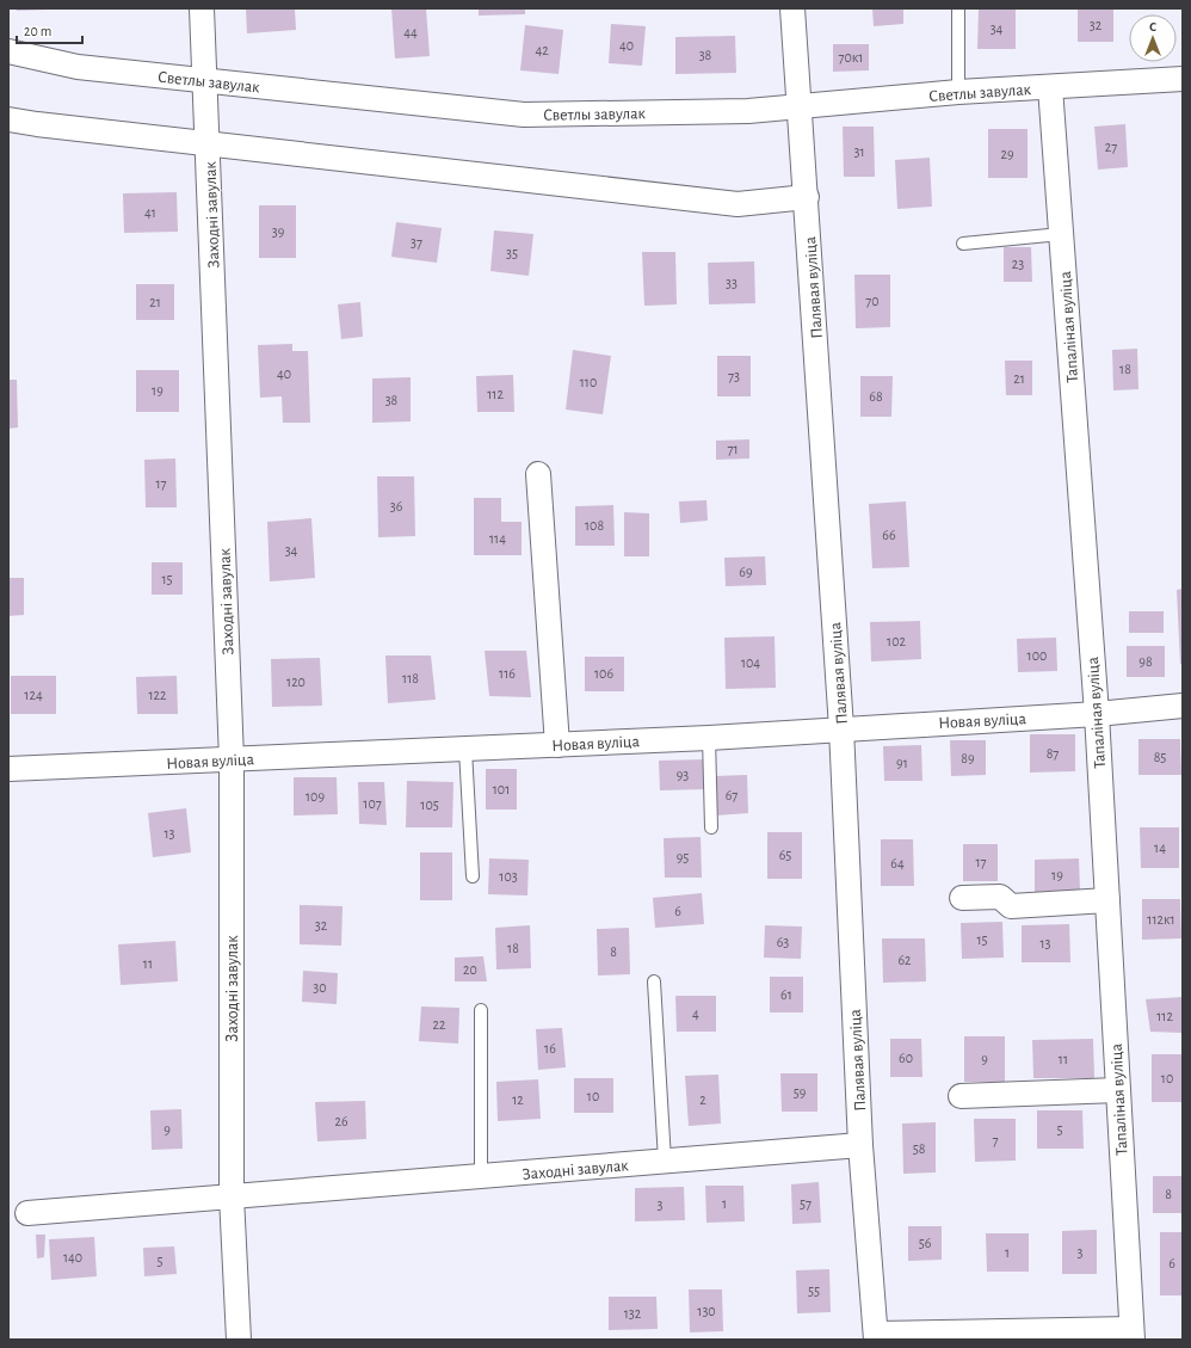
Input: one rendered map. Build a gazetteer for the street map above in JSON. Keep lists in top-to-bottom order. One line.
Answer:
{"streets":{"street":["Светлы завулак","Заходні завулак","Палявая вуліца","Тапаліная вуліца","Новая вуліца"]},"crossings":[["Светлы завулак","Заходні завулак"],["Светлы завулак","Палявая вуліца"],["Светлы завулак","Тапаліная вуліца"],["Заходні завулак","Палявая вуліца"],["Заходні завулак","Новая вуліца"],["Палявая вуліца","Новая вуліца"],["Тапаліная вуліца","Новая вуліца"]],"house_numbers":["32","34","44","40","42","38","70к1","27","31","29","41","39","37","35","23","33","70","21","18","40","73","21","110","19","112","68","38","71","17","36","108","66","114","34","69","15","102","100","98","104","116","106","118","120","124","122","87","85","89","91","93","101","67","109","107","105","13","14","65","95","17","64","19","103","6","112к1","32","15","63","13","18","8","62","11","20","30","61","4","112","22","16","60","9","11","10","59","10","12","2","26","9","5","7","58","8","1","57","3","56","1","3","140","5","6","55","130","132"],"scale_bar":"20 m","north":"top"}
